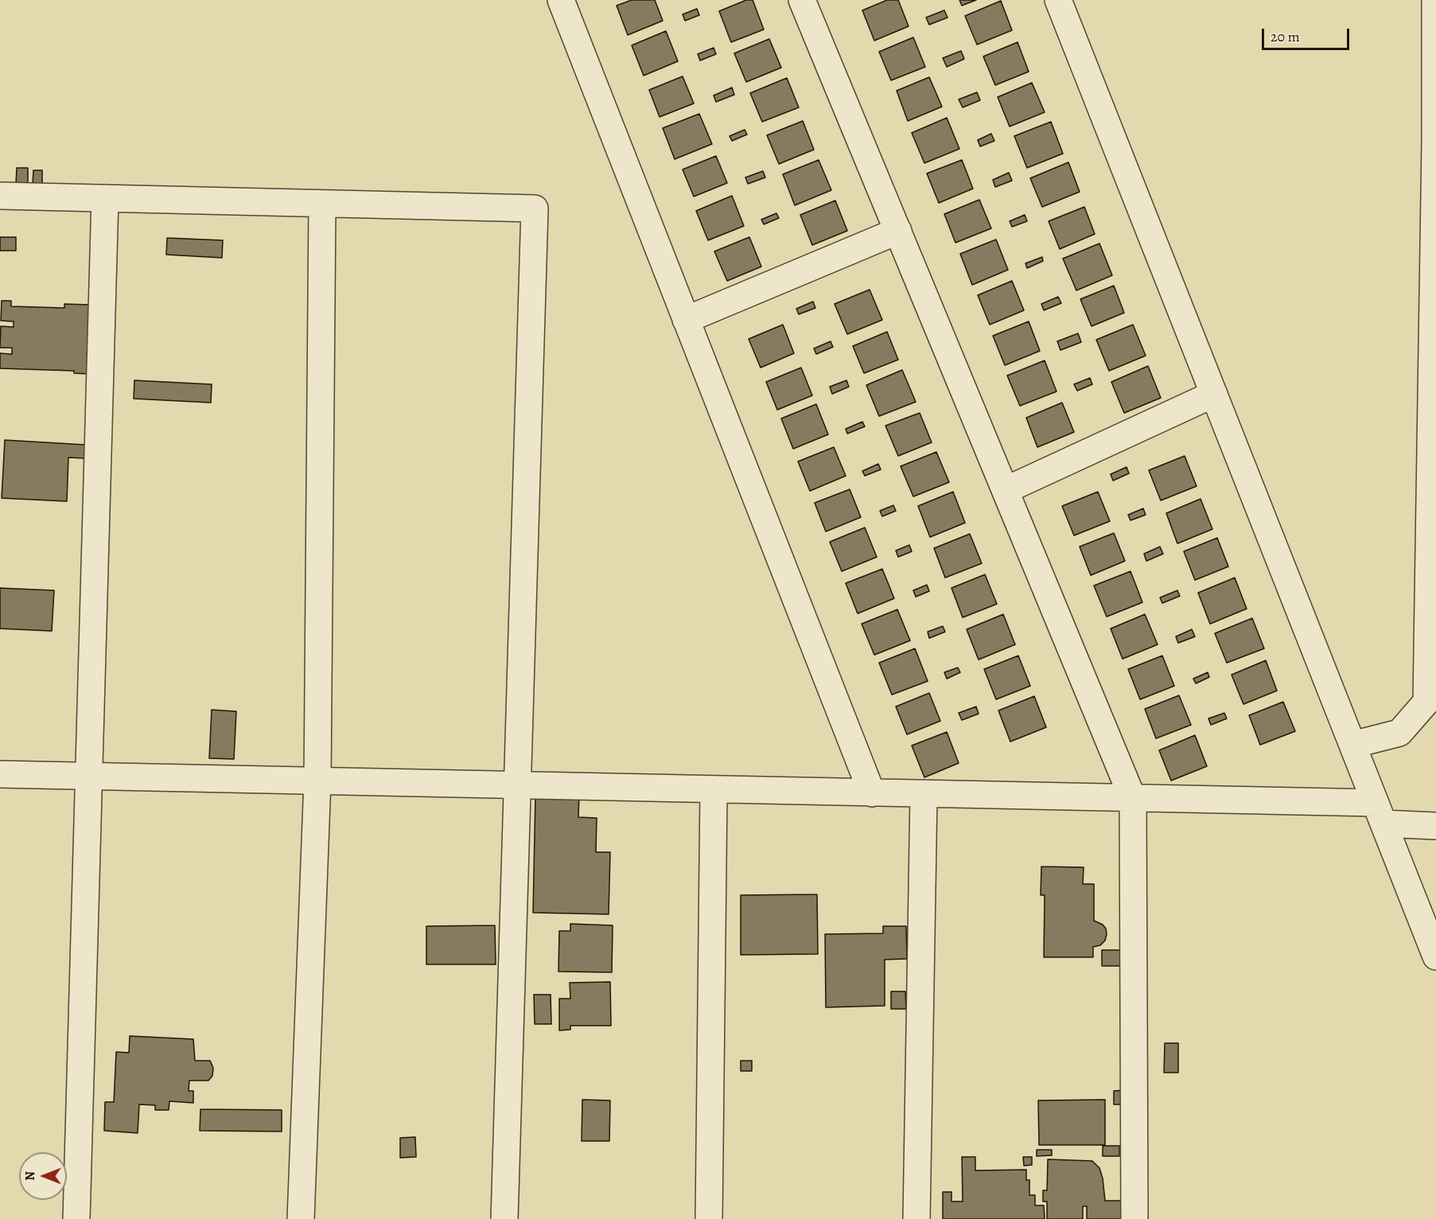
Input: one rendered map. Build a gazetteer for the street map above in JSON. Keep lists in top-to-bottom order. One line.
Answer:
{"scale_bar":"20 m","north":"left"}
